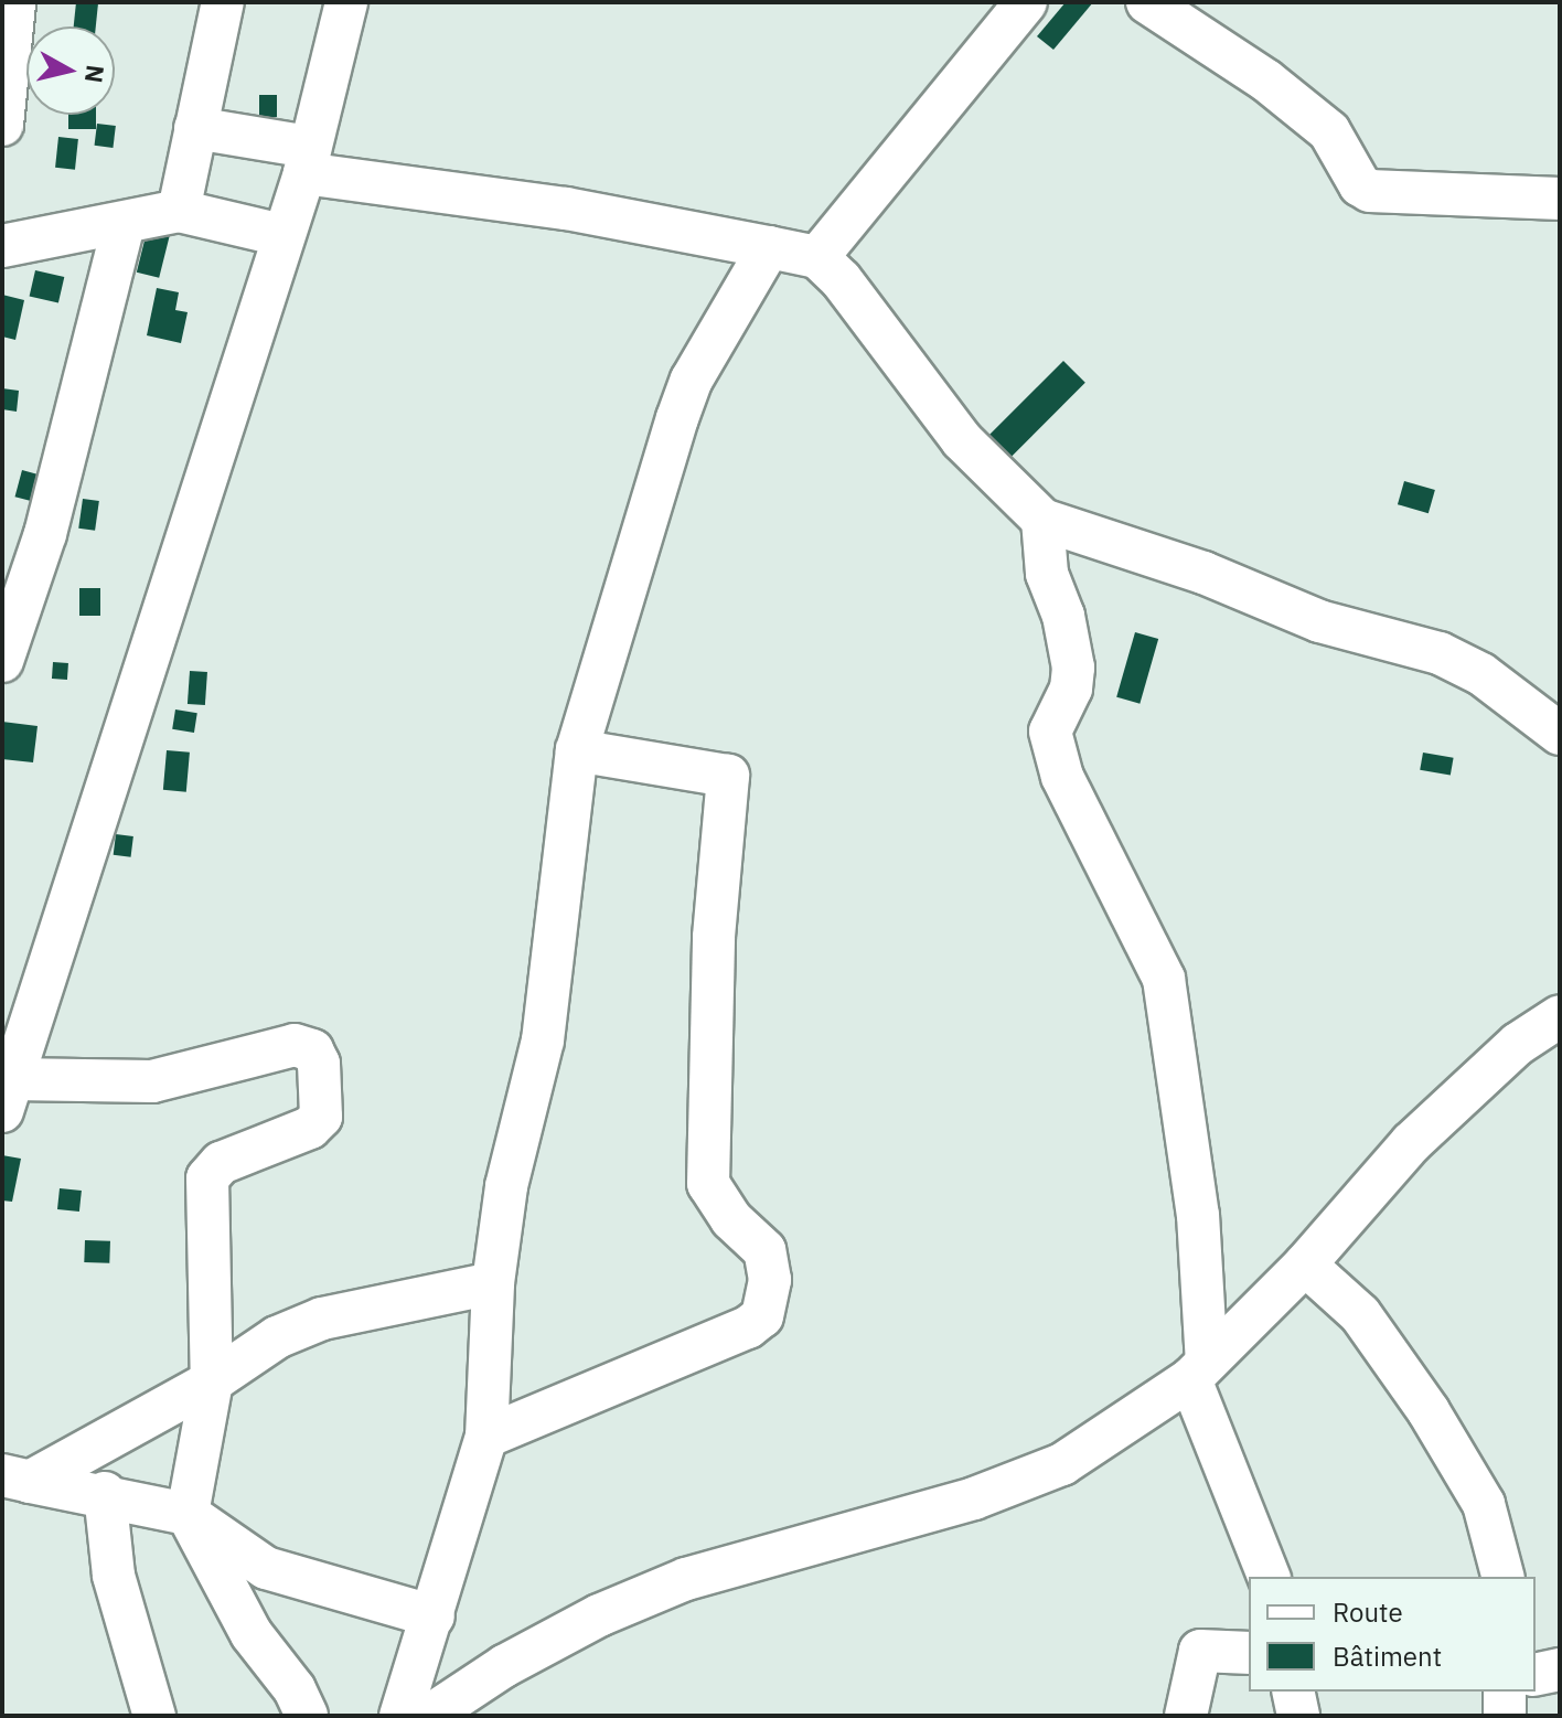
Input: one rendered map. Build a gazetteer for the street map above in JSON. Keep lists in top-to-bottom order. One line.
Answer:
{"legend":["Route","Bâtiment"],"north":"right"}
